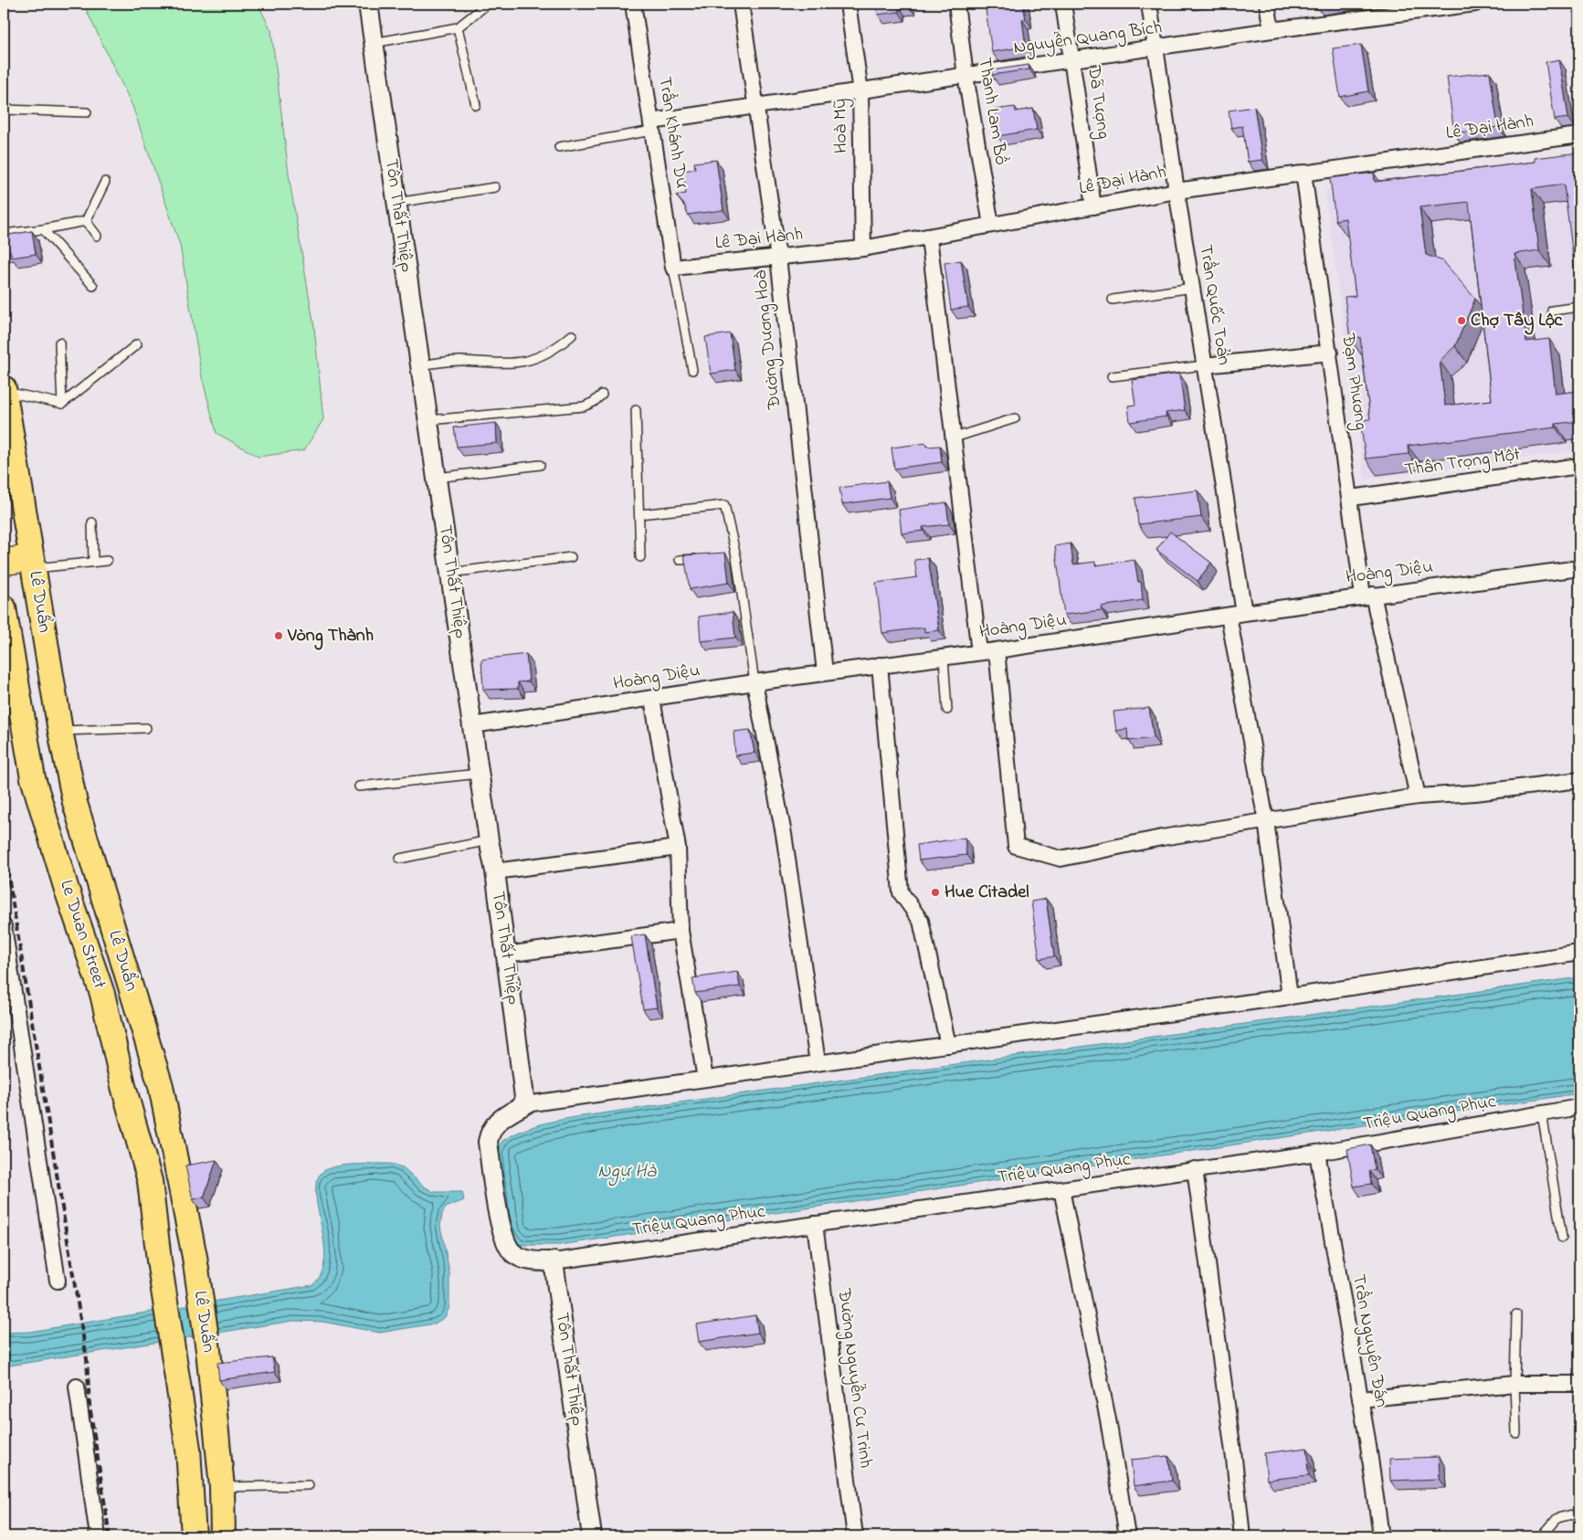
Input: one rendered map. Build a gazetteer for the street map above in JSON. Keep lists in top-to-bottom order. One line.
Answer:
{"streets":{"main road":["Lê Duẩn","Le Duan Street"],"street":["Nguyễn Quang Bích","Dã Tượng","Thanh Lam Bồ","Hoà Mỹ","Lê Đại Hành","Trần Khánh Dư","Tôn Thất Thiệp","Trần Quốc Toản","Đường Dương Hoà","Đạm Phương","Thân Trọng Một","Hoàng Diệu","Triệu Quang Phục","Trần Nguyên Đán","Đường Nguyễn Cư Trinh"]},"crossings":[["Nguyễn Quang Bích","Dã Tượng"],["Nguyễn Quang Bích","Thanh Lam Bồ"],["Nguyễn Quang Bích","Hoà Mỹ"],["Nguyễn Quang Bích","Trần Khánh Dư"],["Nguyễn Quang Bích","Trần Quốc Toản"],["Nguyễn Quang Bích","Đường Dương Hoà"],["Dã Tượng","Lê Đại Hành"],["Thanh Lam Bồ","Lê Đại Hành"],["Hoà Mỹ","Lê Đại Hành"],["Lê Đại Hành","Trần Khánh Dư"],["Lê Đại Hành","Trần Quốc Toản"],["Lê Đại Hành","Đường Dương Hoà"],["Lê Đại Hành","Đạm Phương"],["Tôn Thất Thiệp","Hoàng Diệu"],["Tôn Thất Thiệp","Triệu Quang Phục"],["Trần Quốc Toản","Hoàng Diệu"],["Đường Dương Hoà","Hoàng Diệu"],["Đạm Phương","Thân Trọng Một"],["Đạm Phương","Hoàng Diệu"],["Lê Duẩn","Le Duan Street"],["Triệu Quang Phục","Trần Nguyên Đán"],["Triệu Quang Phục","Đường Nguyễn Cư Trinh"]],"water":["Ngự Hà"],"places":["Chợ Tây Lộc","Vòng Thành","Hue Citadel"]}
